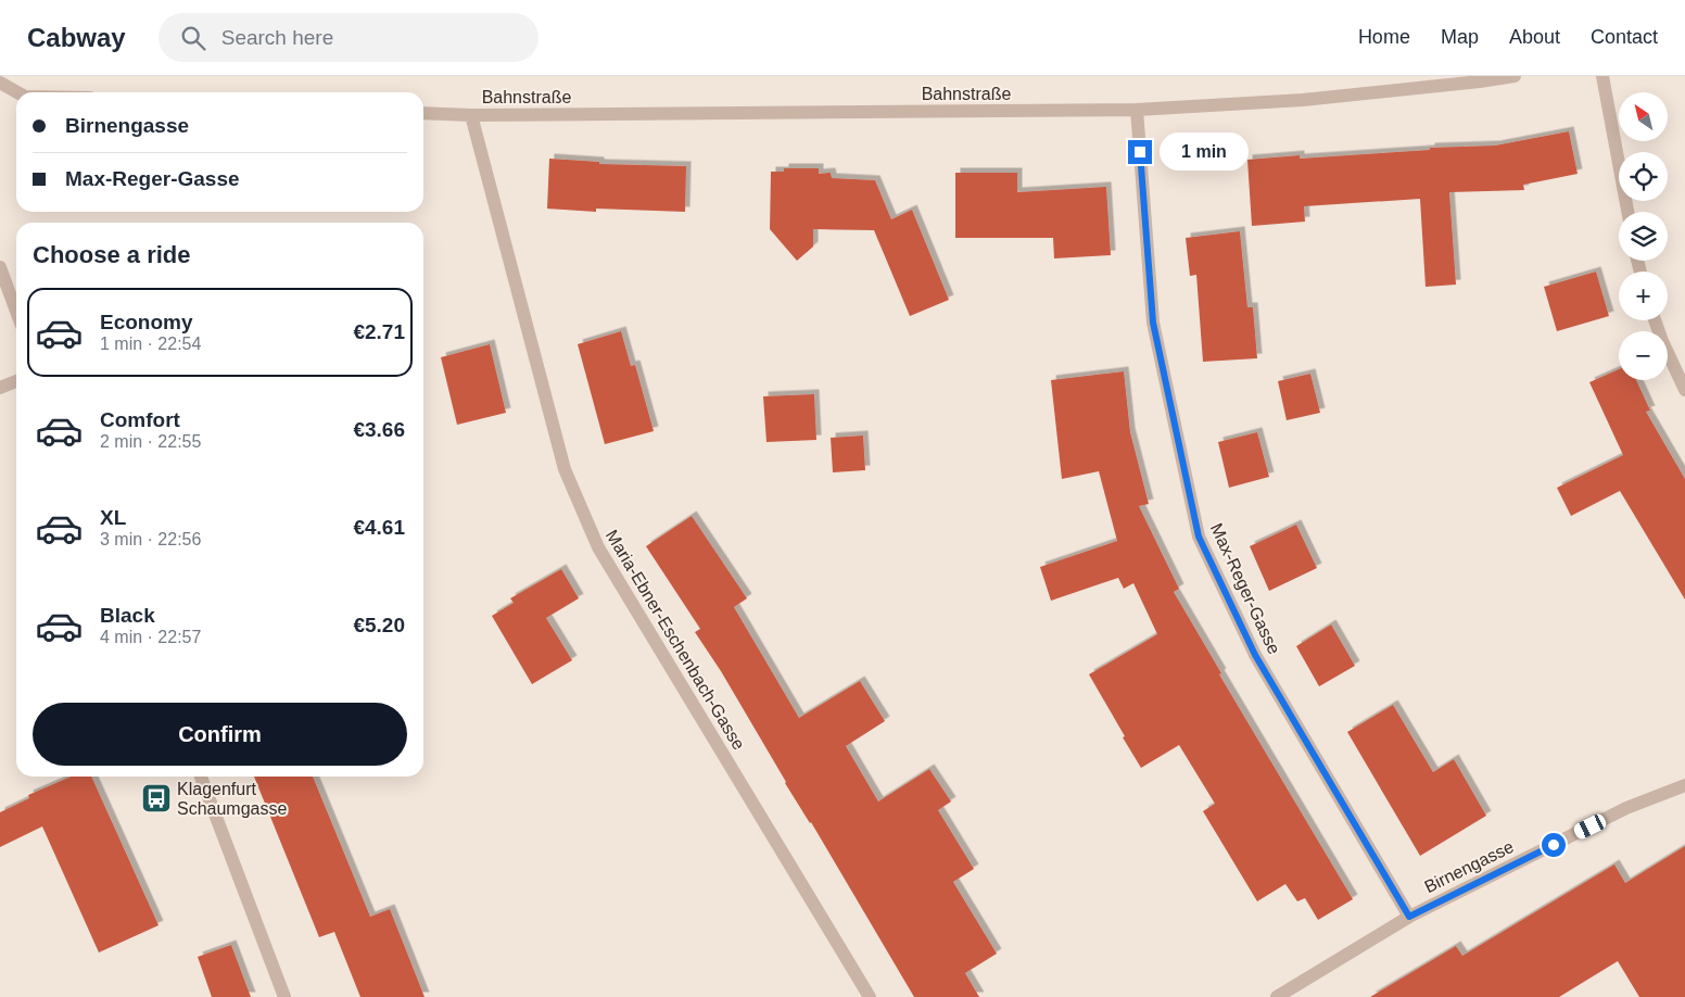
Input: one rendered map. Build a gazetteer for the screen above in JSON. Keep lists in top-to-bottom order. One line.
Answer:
{"streets":{"street":["Bahnstraße","Max-Reger-Gasse","Maria-Ebner-Eschenbach-Gasse","Birnengasse"]},"crossings":[["Bahnstraße","Max-Reger-Gasse"],["Bahnstraße","Maria-Ebner-Eschenbach-Gasse"],["Max-Reger-Gasse","Birnengasse"]],"places":{"bus stop":["Klagenfurt Schaumgasse"]},"north":"top left","page":{"header":"Cabway","search":"Search here","nav":["Home","Map","About","Contact"],"map_buttons":["+","−"],"banner":["Birnengasse","Max-Reger-Gasse"],"bubble":"1 min","heading":"Choose a ride","list":[{"name":"Economy","note":"1 min · 22:54","value":"€2.71"},{"name":"Comfort","note":"2 min · 22:55","value":"€3.66"},{"name":"XL","note":"3 min · 22:56","value":"€4.61"},{"name":"Black","note":"4 min · 22:57","value":"€5.20"}],"buttons":"Confirm"}}
